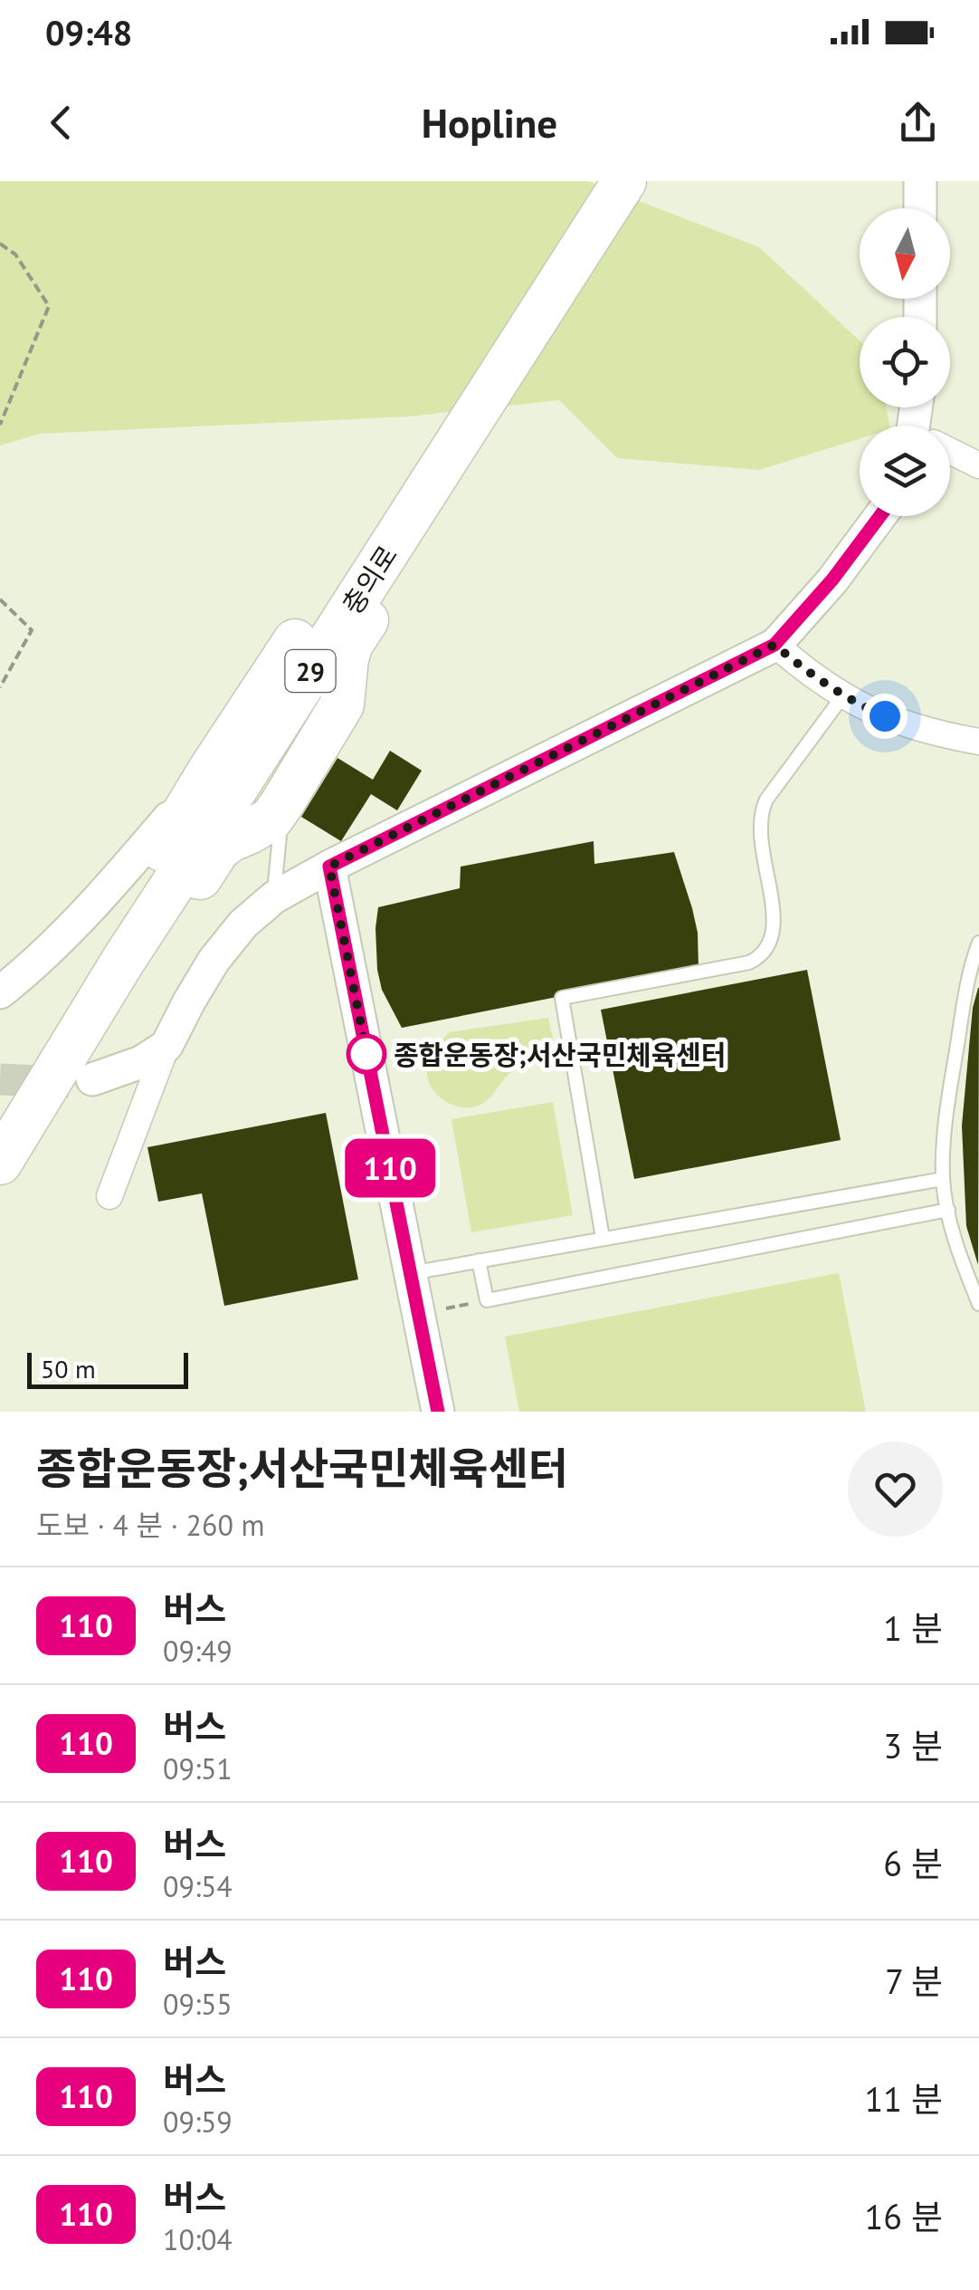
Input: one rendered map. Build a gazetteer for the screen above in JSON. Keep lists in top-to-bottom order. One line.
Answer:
{"streets":{"highway":["충의로","29"]},"places":["종합운동장;서산국민체육센터"],"lines":["bus line 110"],"scale_bar":"50 m","north":"bottom","page":{"status":"09:48","header":"Hopline","on_map":"110","scale":"50 m","heading":["종합운동장;서산국민체육센터","도보 · 4 분 · 260 m"],"list":[{"mark":"110","name":"버스","note":"09:49","value":"1 분"},{"mark":"110","name":"버스","note":"09:51","value":"3 분"},{"mark":"110","name":"버스","note":"09:54","value":"6 분"},{"mark":"110","name":"버스","note":"09:55","value":"7 분"},{"mark":"110","name":"버스","note":"09:59","value":"11 분"},{"mark":"110","name":"버스","note":"10:04","value":"16 분"}]}}
